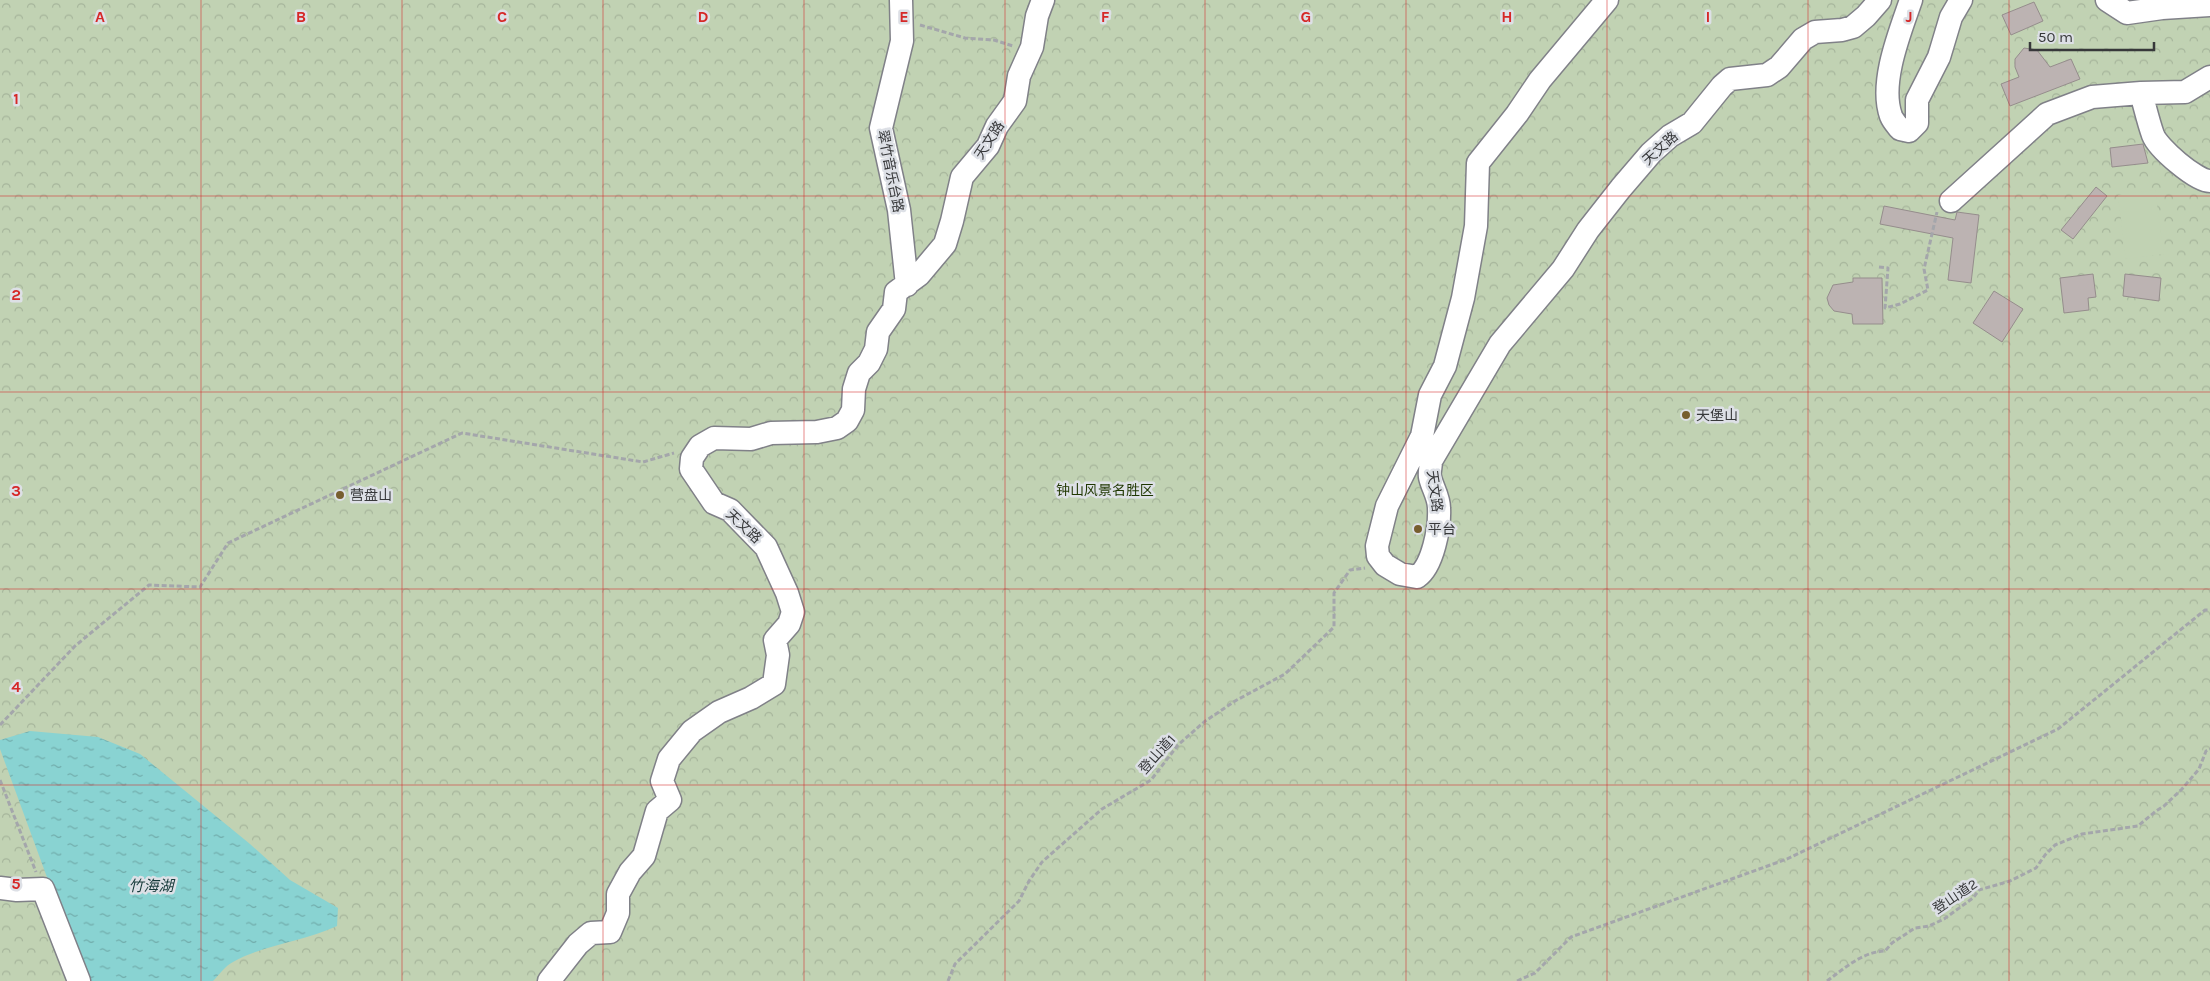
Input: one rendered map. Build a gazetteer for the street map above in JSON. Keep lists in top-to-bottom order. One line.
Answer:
{"streets":{"street":["天文路","翠竹音乐台路"],"path":["登山道1","登山道2"]},"crossings":[["天文路","翠竹音乐台路"],["天文路","登山道1"]],"water":["竹海湖"],"parks":["钟山风景名胜区"],"places":["天堡山","营盘山","平台"],"scale_bar":"50 m","grid":{"columns":["A","B","C","D","E","F","G","H","I","J"],"rows":["1","2","3","4","5"]}}
